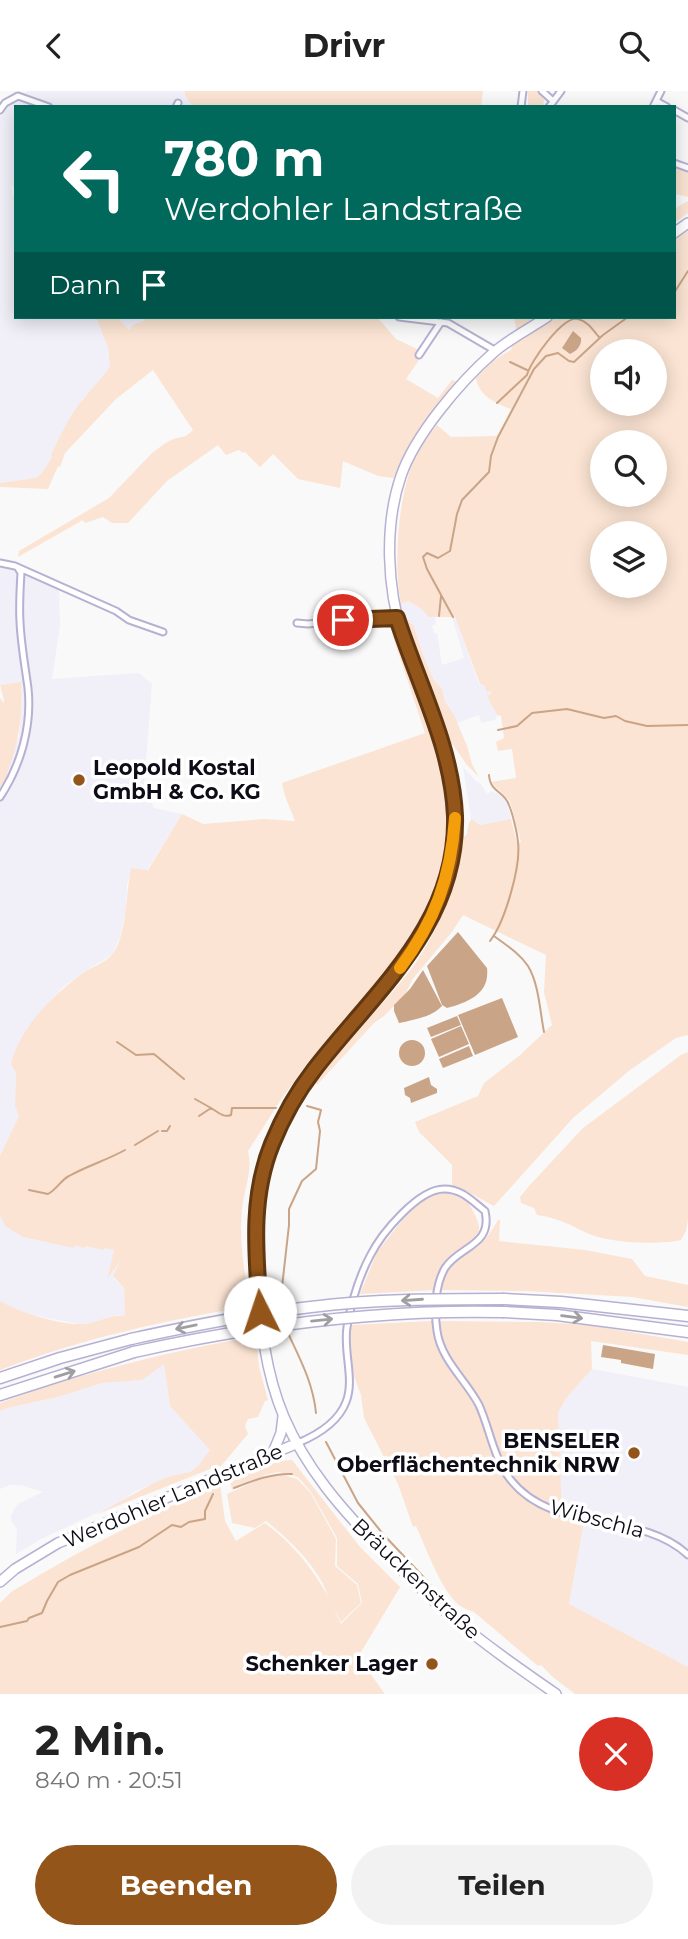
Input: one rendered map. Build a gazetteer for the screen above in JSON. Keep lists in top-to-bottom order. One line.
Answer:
{"streets":{"main road":["Werdohler Landstraße","Bräuckenstraße"],"street":["Wibschla"]},"crossings":[["Werdohler Landstraße","Wibschla"],["Werdohler Landstraße","Bräuckenstraße"],["Wibschla","Bräuckenstraße"]],"places":["Leopold Kostal GmbH & Co. KG","BENSELER Oberflächentechnik NRW","Schenker Lager"],"page":{"header":"Drivr","turn":["780 m","Werdohler Landstraße"],"then":"Dann","heading":["2 Min.","840 m · 20:51"],"buttons":["Beenden","Teilen"]}}
